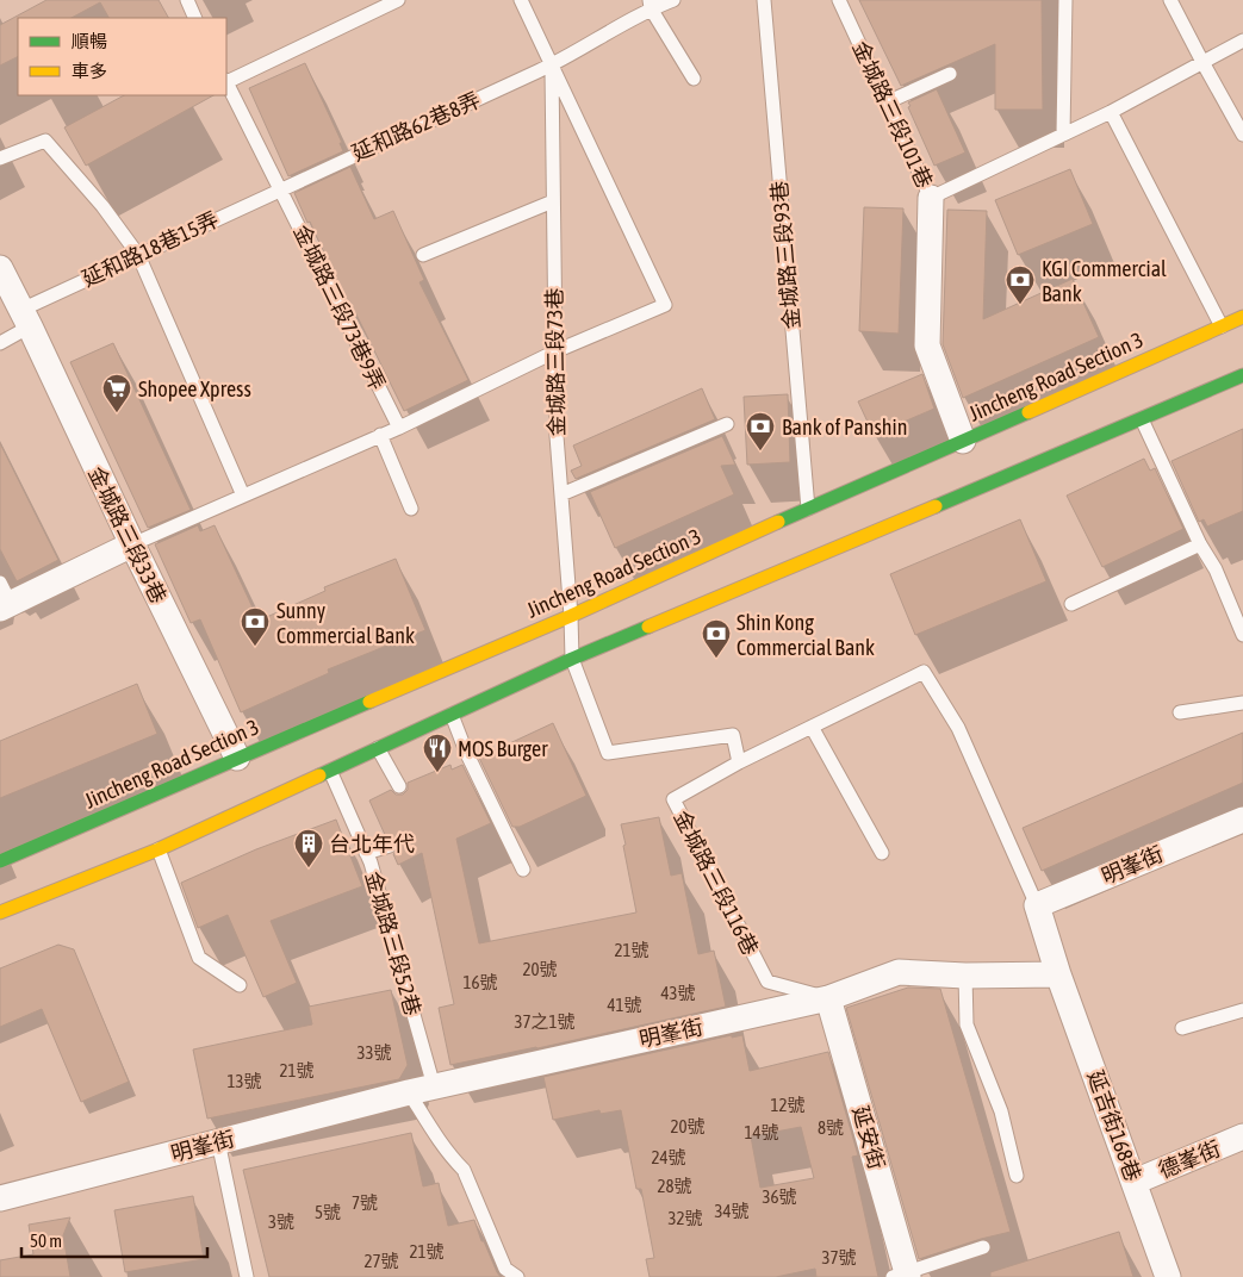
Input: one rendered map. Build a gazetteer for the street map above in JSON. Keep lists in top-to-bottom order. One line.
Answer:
{"streets":{"main road":["Jincheng Road Section 3"],"street":["金城路三段101巷","金城路三段33巷","明峯街","延吉街168巷","延安街","德峯街"],"lane":["延和路62巷8弄","延和路18巷15弄","金城路三段93巷","金城路三段73巷9弄","金城路三段73巷","金城路三段116巷","金城路三段52巷"]},"crossings":[["金城路三段101巷","Jincheng Road Section 3"],["延和路62巷8弄","延和路18巷15弄"],["延和路62巷8弄","金城路三段73巷9弄"],["延和路62巷8弄","金城路三段73巷"],["延和路18巷15弄","金城路三段73巷9弄"],["延和路18巷15弄","金城路三段33巷"],["金城路三段93巷","Jincheng Road Section 3"],["金城路三段73巷","Jincheng Road Section 3"],["Jincheng Road Section 3","金城路三段33巷"],["明峯街","金城路三段116巷"],["明峯街","金城路三段52巷"],["明峯街","延吉街168巷"],["明峯街","延安街"],["金城路三段116巷","延安街"],["延吉街168巷","德峯街"]],"places":{"bank":["KGI Commercial Bank","Bank of Panshin","Sunny Commercial Bank","Shin Kong Commercial Bank"],"supermarket":["Shopee Xpress"],"restaurant":["MOS Burger"],"building":["台北年代"]},"house_numbers":["21號","20號","16號","43號","41號","37之1號","33號","21號","13號","12號","20號","8號","14號","24號","28號","36號","7號","34號","5號","32號","3號","21號","37號","27號"],"legend":["順暢","車多"],"scale_bar":"50 m"}
